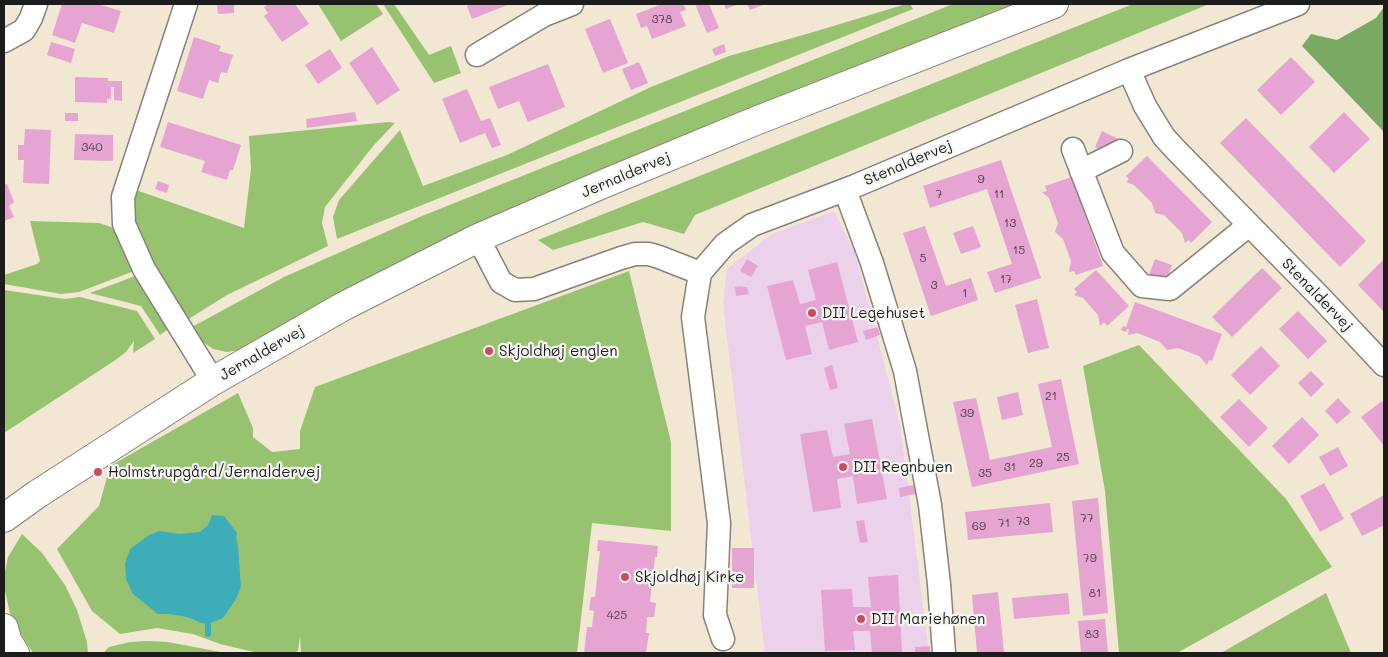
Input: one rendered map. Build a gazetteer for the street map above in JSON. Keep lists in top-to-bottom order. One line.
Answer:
{"streets":{"street":["Stenaldervej","Jernaldervej"]},"places":["DII Legehuset","Skjoldhøj englen","DII Regnbuen","Holmstrupgård/Jernaldervej","Skjoldhøj Kirke","DII Mariehønen"],"house_numbers":["378","340","9","7","11","13","15","5","17","3","1","21","39","25","29","31","35","77","73","71","69","79","81","425","83"]}
